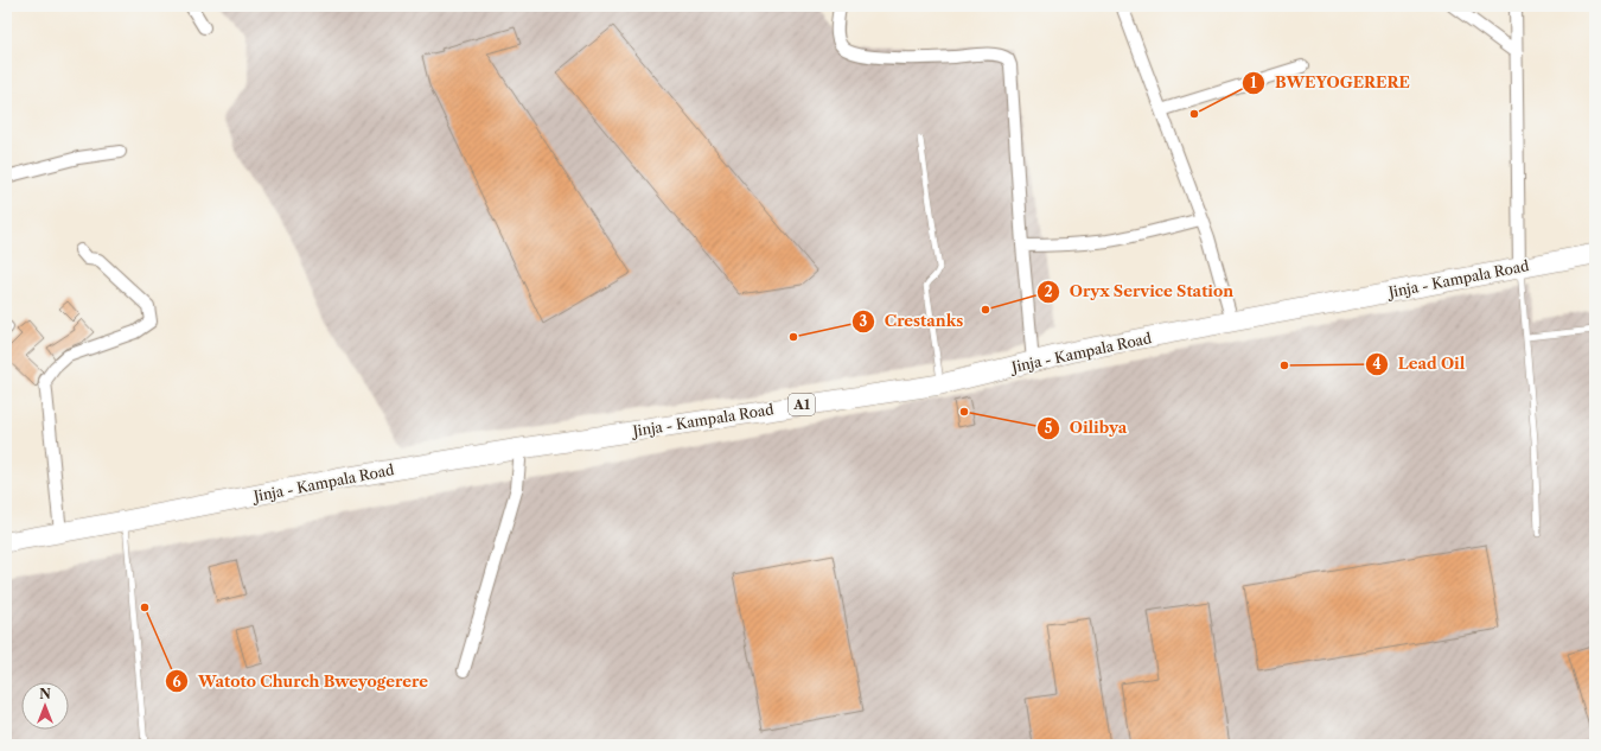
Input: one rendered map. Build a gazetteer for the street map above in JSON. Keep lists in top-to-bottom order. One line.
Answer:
{"streets":{"highway":["Jinja - Kampala Road","A1"]},"places":["BWEYOGERERE","Oryx Service Station","Crestanks","Lead Oil","Oilibya","Watoto Church Bweyogerere"],"north":"top"}
